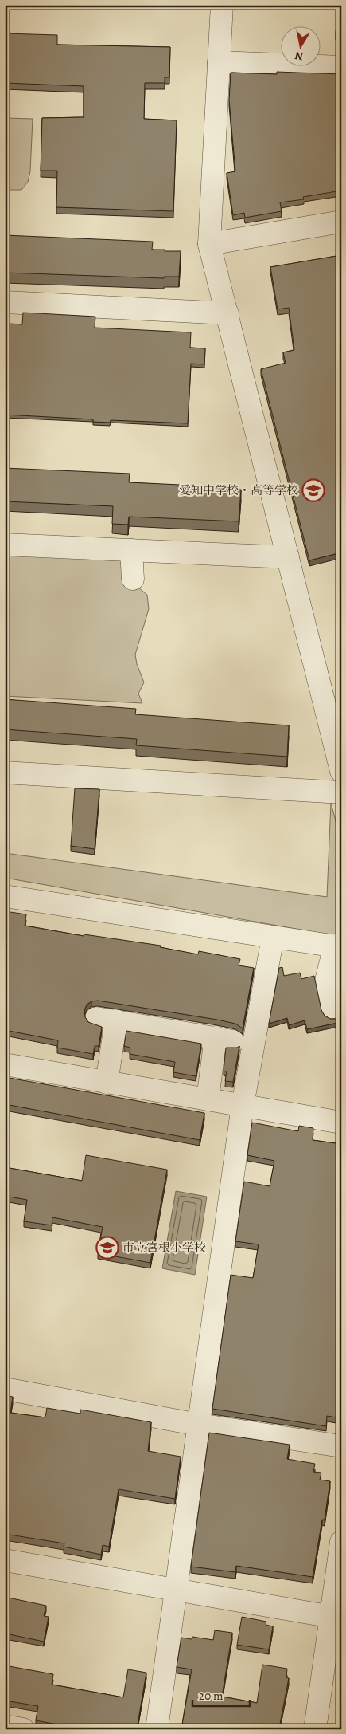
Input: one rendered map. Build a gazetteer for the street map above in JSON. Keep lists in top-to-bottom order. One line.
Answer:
{"places":{"school or university":["愛知中学校・高等学校","市立宮根小学校"]},"scale_bar":"20 m","north":"bottom"}
